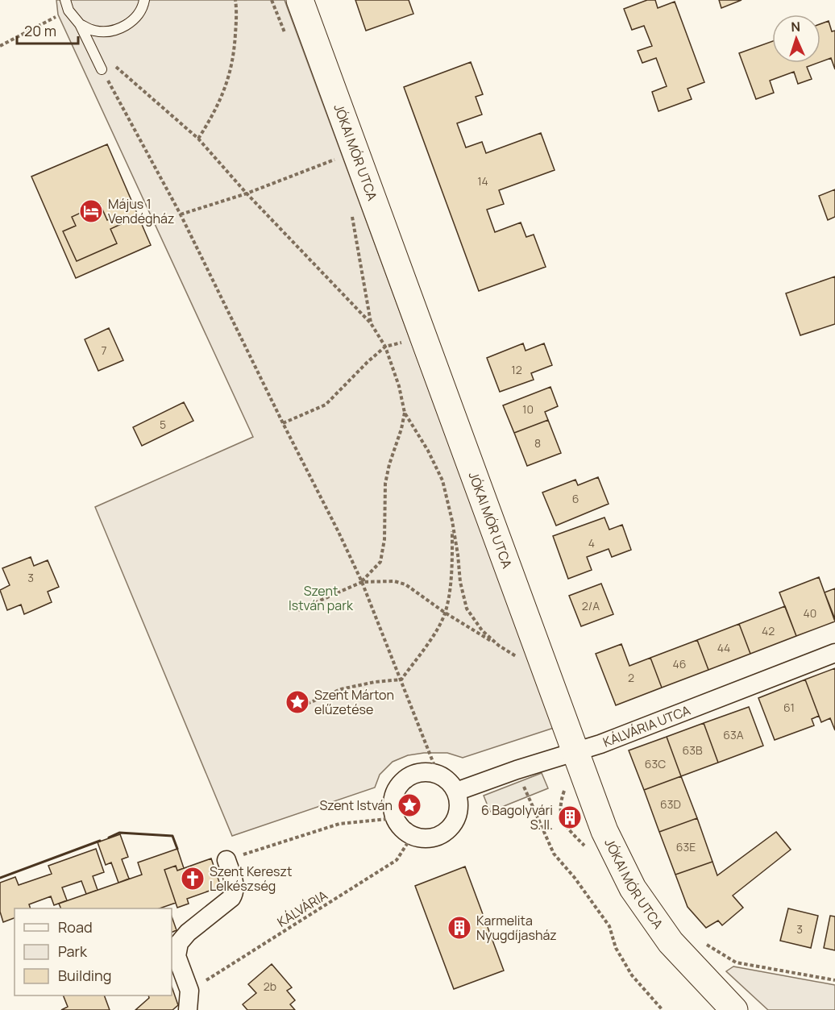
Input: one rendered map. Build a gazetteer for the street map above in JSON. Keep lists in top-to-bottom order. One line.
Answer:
{"streets":{"street":["JÓKAI MÓR UTCA","KÁLVÁRIA UTCA"],"path":["KÁLVÁRIA"]},"crossings":[["JÓKAI MÓR UTCA","KÁLVÁRIA UTCA"],["KÁLVÁRIA UTCA","KÁLVÁRIA"]],"parks":["Szent István park"],"places":{"hotel":["Május 1 Vendégház"],"place":["Szent Márton elűzetése","Szent István"],"building":["6 Bagolyvári S. II.","Karmelita Nyugdíjasház"],"church":["Szent Kereszt Lelkészség"]},"house_numbers":["14","7","12","10","5","8","6","4","3","2/A","40","42","44","46","2","61","63A","63B","63C","63D","63E","3","2b"],"legend":["Road","Park","Building"],"scale_bar":"20 m","north":"top"}
